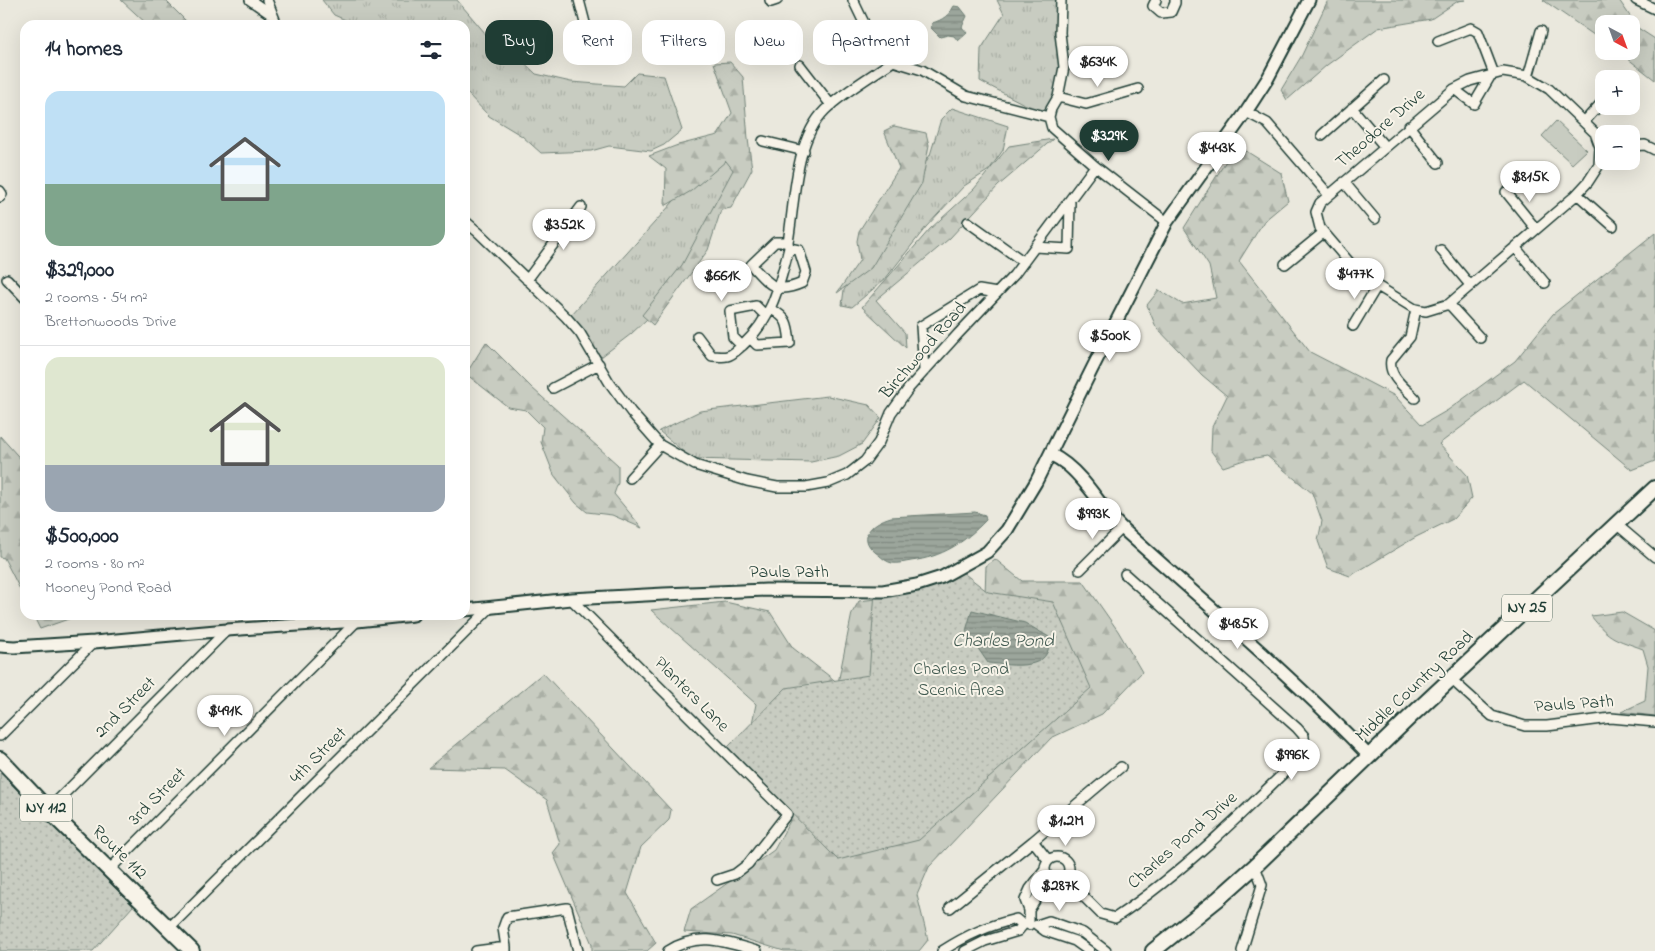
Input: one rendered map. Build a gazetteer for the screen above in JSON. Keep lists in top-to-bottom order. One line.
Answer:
{"streets":{"main road":["NY 25","Middle Country Road","NY 112","Route 112"],"street":["Theodore Drive","Birchwood Road","Pauls Path","Planters Lane","2nd Street","4th Street","3rd Street","Charles Pond Drive"]},"crossings":[["Pauls Path","Middle Country Road"],["Pauls Path","Planters Lane"],["Pauls Path","4th Street"],["2nd Street","Route 112"],["4th Street","Route 112"],["3rd Street","Route 112"]],"water":["Charles Pond"],"parks":["Charles Pond Scenic Area"],"north":"bottom right","page":{"map_buttons":["+","−"],"chip":["Buy","Rent","Filters","New","Apartment"],"heading":"14 homes","price":["$634K","$329K","$443K","$815K","$352K","$477K","$661K","$500K","$993K","$485K","$491K","$996K","$1.2M","$287K"],"list":[{"name":"$329,000","note":"2 rooms · 54 m² · Brettonwoods Drive"},{"name":"$500,000","note":"2 rooms · 80 m² · Mooney Pond Road"}]}}
